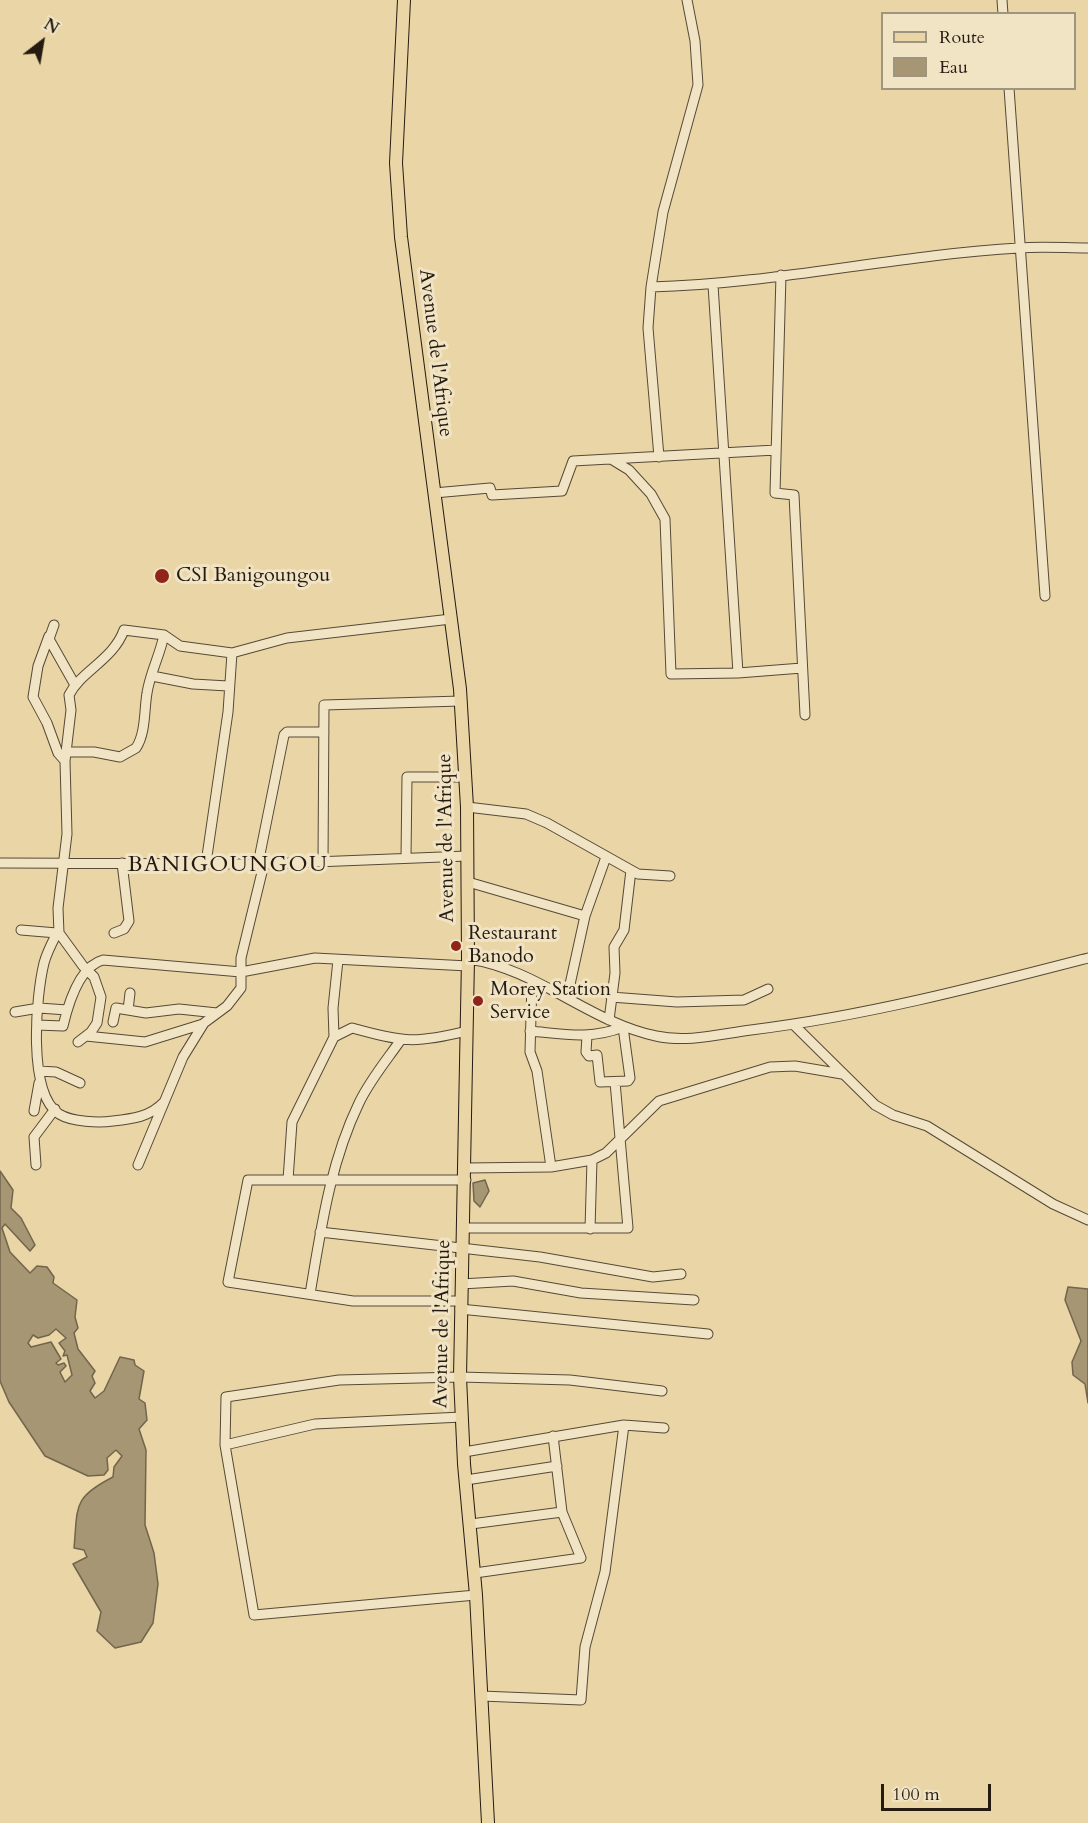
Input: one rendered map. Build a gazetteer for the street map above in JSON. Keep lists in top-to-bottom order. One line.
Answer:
{"streets":{"main road":["Avenue de l'Afrique"]},"districts":["BANIGOUNGOU"],"places":["CSI Banigoungou","Restaurant Banodo","Morey Station Service"],"legend":["Route","Eau"],"scale_bar":"100 m","north":"top right"}
